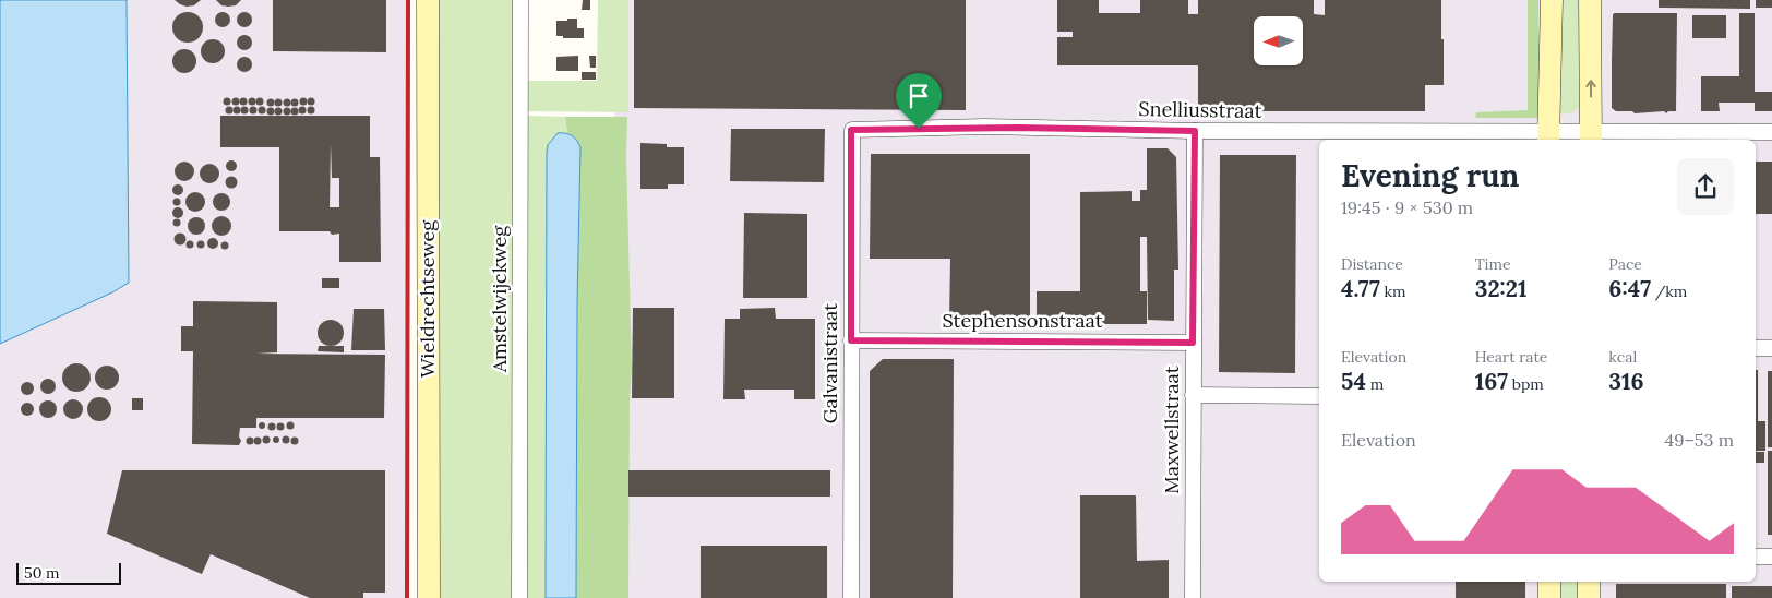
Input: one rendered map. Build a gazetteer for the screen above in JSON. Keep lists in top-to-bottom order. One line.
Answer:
{"streets":{"street":["Snelliusstraat","Wieldrechtseweg","Amstelwijckweg","Stephensonstraat","Galvanistraat","Maxwellstraat"]},"crossings":[["Snelliusstraat","Galvanistraat"],["Snelliusstraat","Maxwellstraat"],["Stephensonstraat","Galvanistraat"],["Stephensonstraat","Maxwellstraat"]],"scale_bar":"50 m","north":"left","page":{"heading":["Evening run","19:45 · 9 × 530 m"],"stats":[["Distance","4.77 km"],["Time","32:21"],["Pace","6:47 /km"],["Elevation","54 m"],["Heart rate","167 bpm"],["kcal","316"]],"chart":["Elevation","49–53 m"],"scale":"50 m"}}
